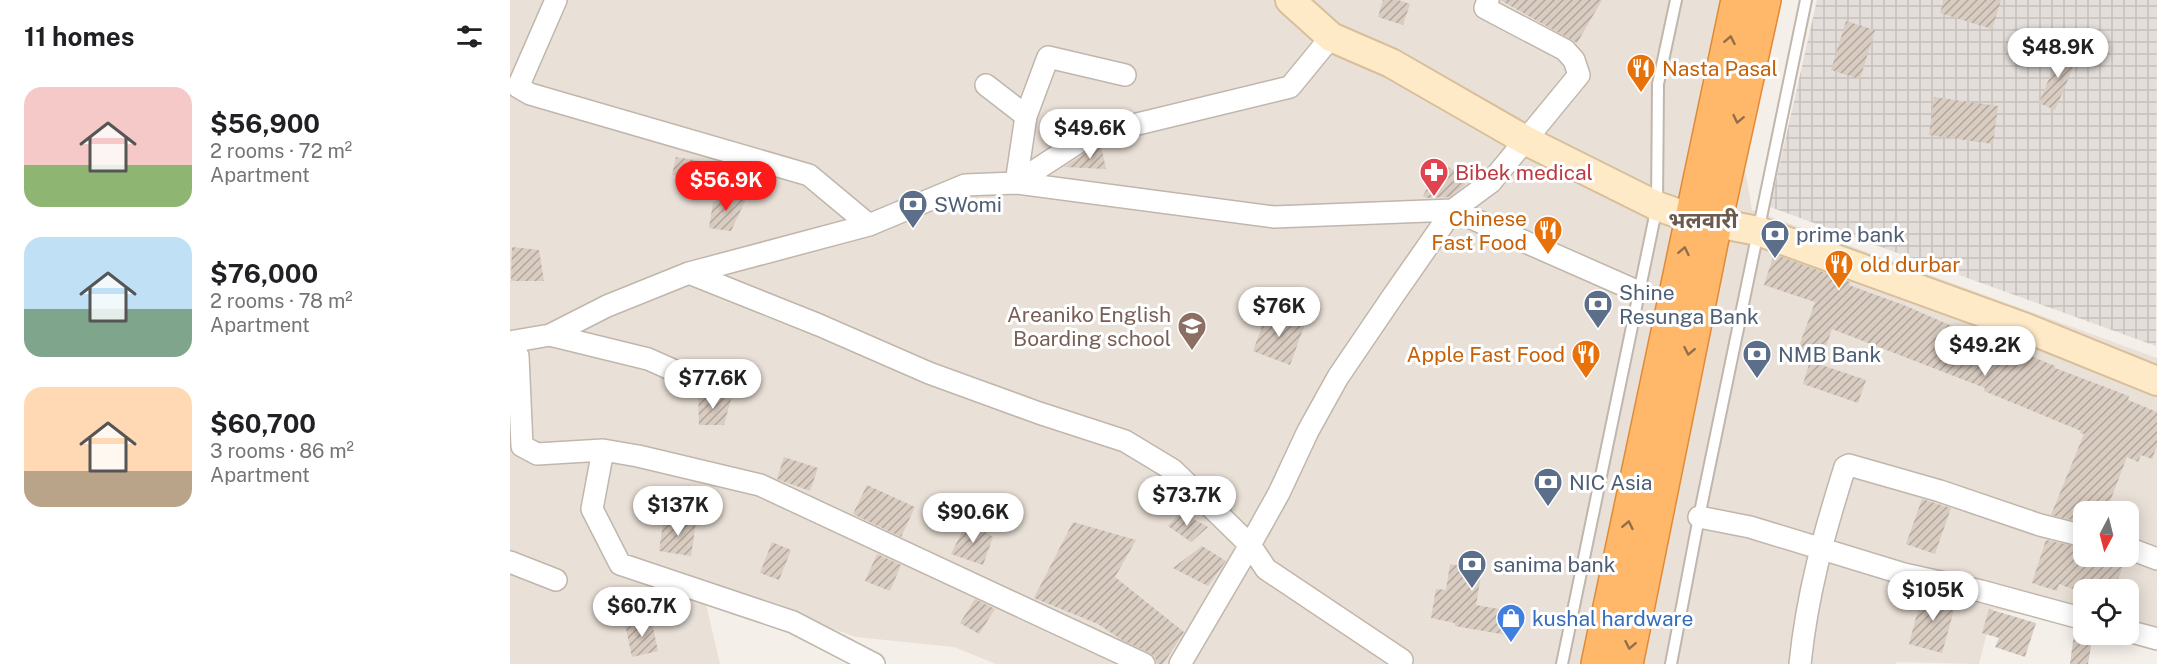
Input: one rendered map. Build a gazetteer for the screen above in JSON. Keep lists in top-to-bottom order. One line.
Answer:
{"districts":["भलवारी"],"places":{"restaurant":["Nasta Pasal","Chinese Fast Food","old durbar","Apple Fast Food"],"pharmacy":["Bibek medical"],"bank":["SWomi","prime bank","Shine Resunga Bank","NMB Bank","NIC Asia","sanima bank"],"school or university":["Areaniko English Boarding school"],"shop":["kushal hardware"]},"north":"bottom","page":{"heading":"11 homes","price":["$48.9K","$49.6K","$56.9K","$76K","$49.2K","$77.6K","$73.7K","$137K","$90.6K","$105K","$60.7K"],"list":[{"name":"$56,900","note":"2 rooms · 72 m² · Apartment"},{"name":"$76,000","note":"2 rooms · 78 m² · Apartment"},{"name":"$60,700","note":"3 rooms · 86 m² · Apartment"}]}}
